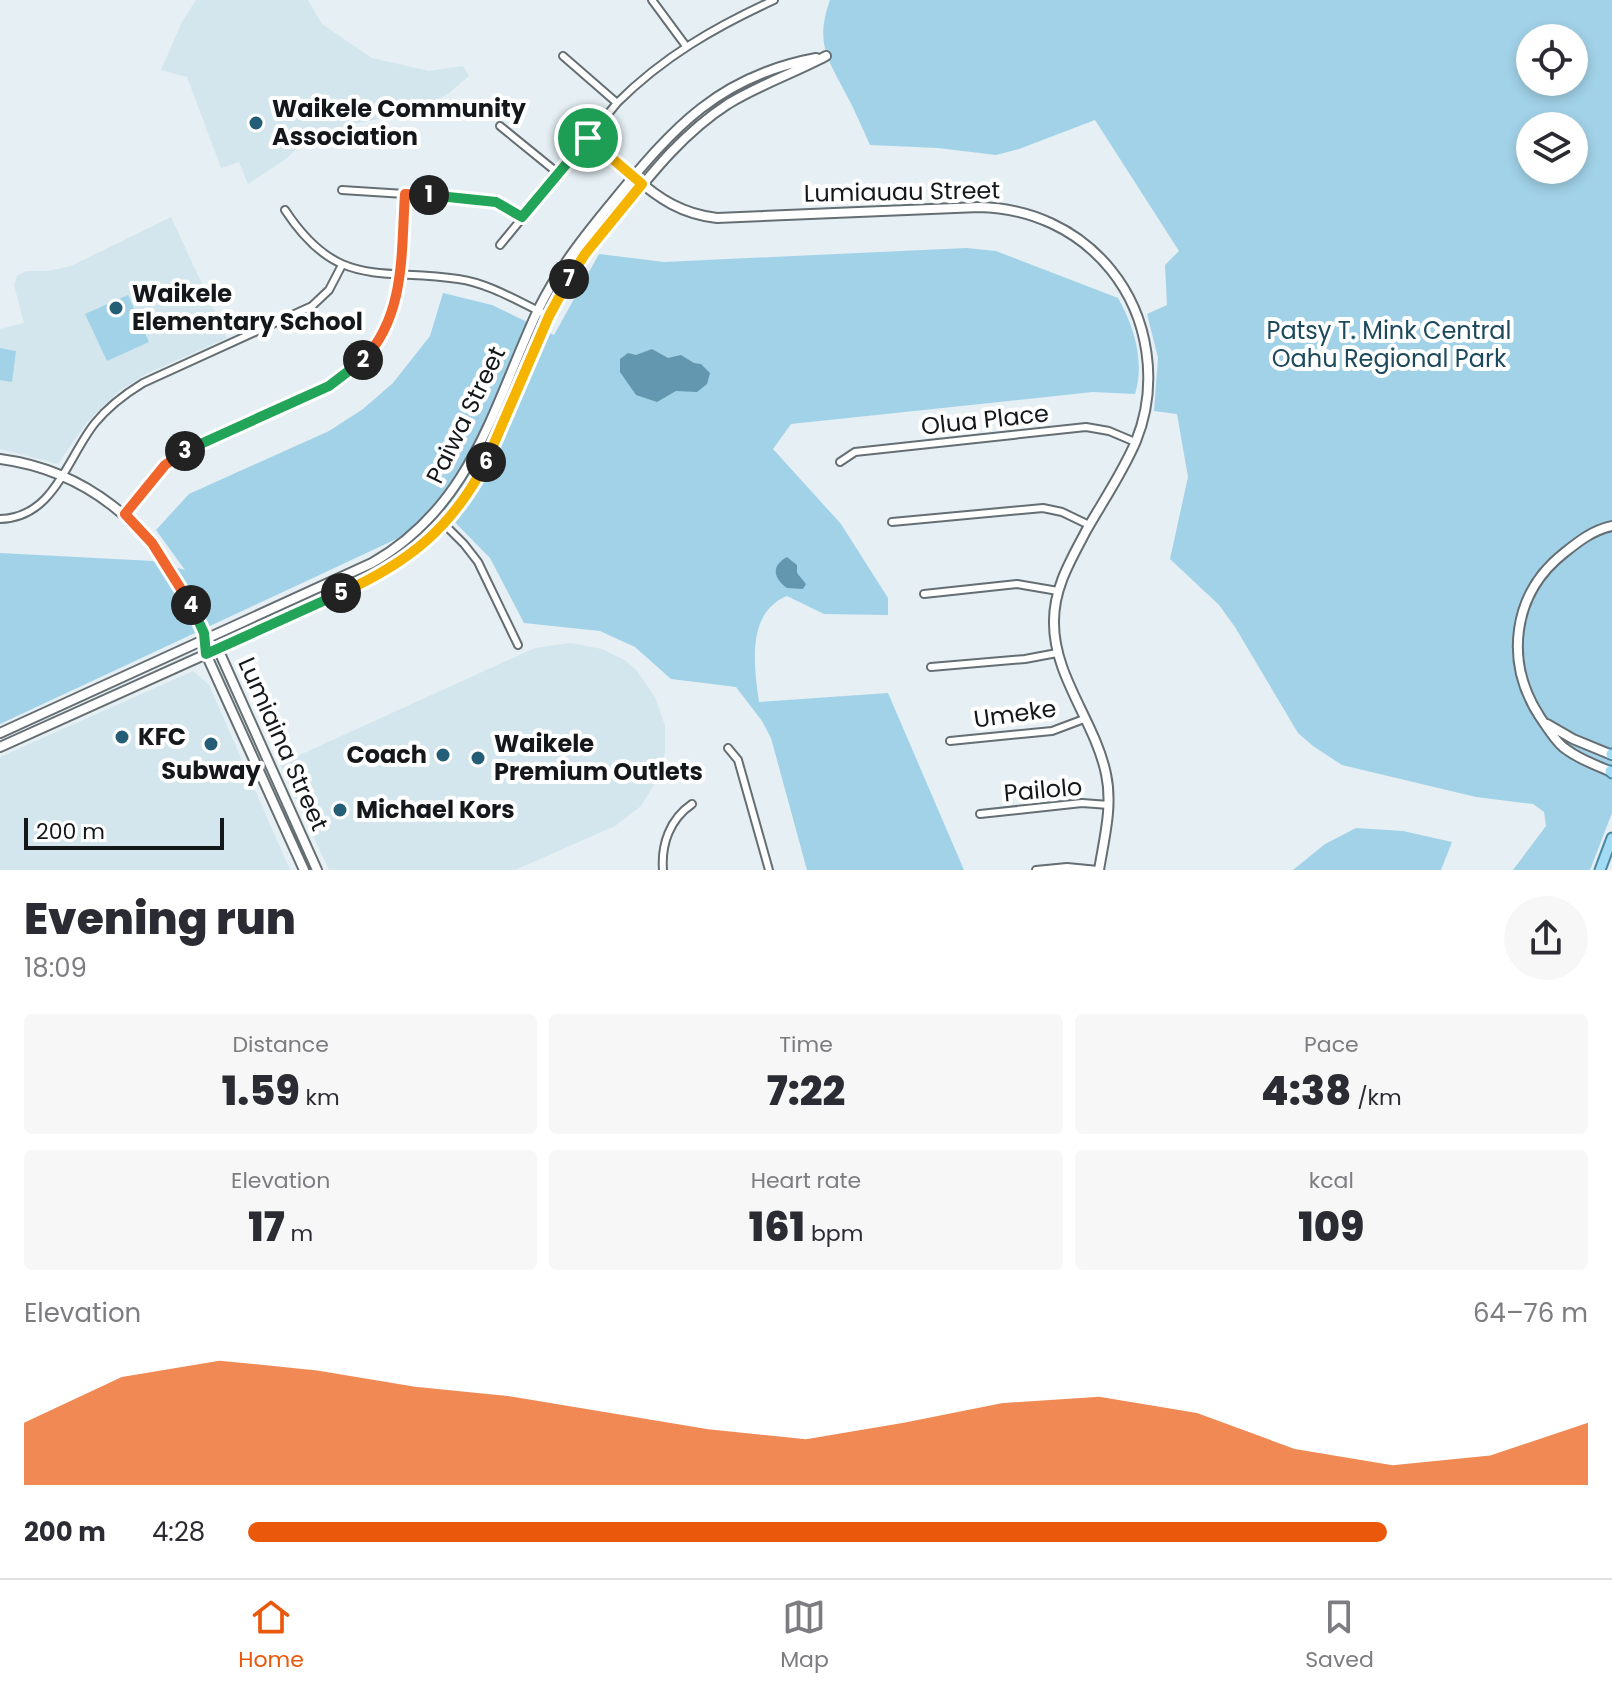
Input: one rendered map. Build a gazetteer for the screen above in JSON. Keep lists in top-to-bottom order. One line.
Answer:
{"streets":{"street":["Lumiauau Street","Paiwa Street","Olua Place","Umeke","Lumiaina Street","Pailolo"]},"crossings":[["Lumiauau Street","Paiwa Street"],["Lumiauau Street","Olua Place"],["Lumiauau Street","Umeke"],["Lumiauau Street","Pailolo"],["Paiwa Street","Lumiaina Street"]],"parks":["Patsy T. Mink Central Oahu Regional Park"],"places":["Waikele Community Association","Waikele Elementary School","KFC","Subway","Coach","Waikele Premium Outlets","Michael Kors"],"scale_bar":"200 m","page":{"pins":["1","7","2","3","6","5","4"],"scale":"200 m","heading":["Evening run","18:09"],"stats":[["Distance","1.59 km"],["Time","7:22"],["Pace","4:38 /km"],["Elevation","17 m"],["Heart rate","161 bpm"],["kcal","109"]],"chart":["Elevation","64–76 m"],"list":[{"name":"200 m","note":"4:28"}],"tabs":["Home","Map","Saved"]}}
